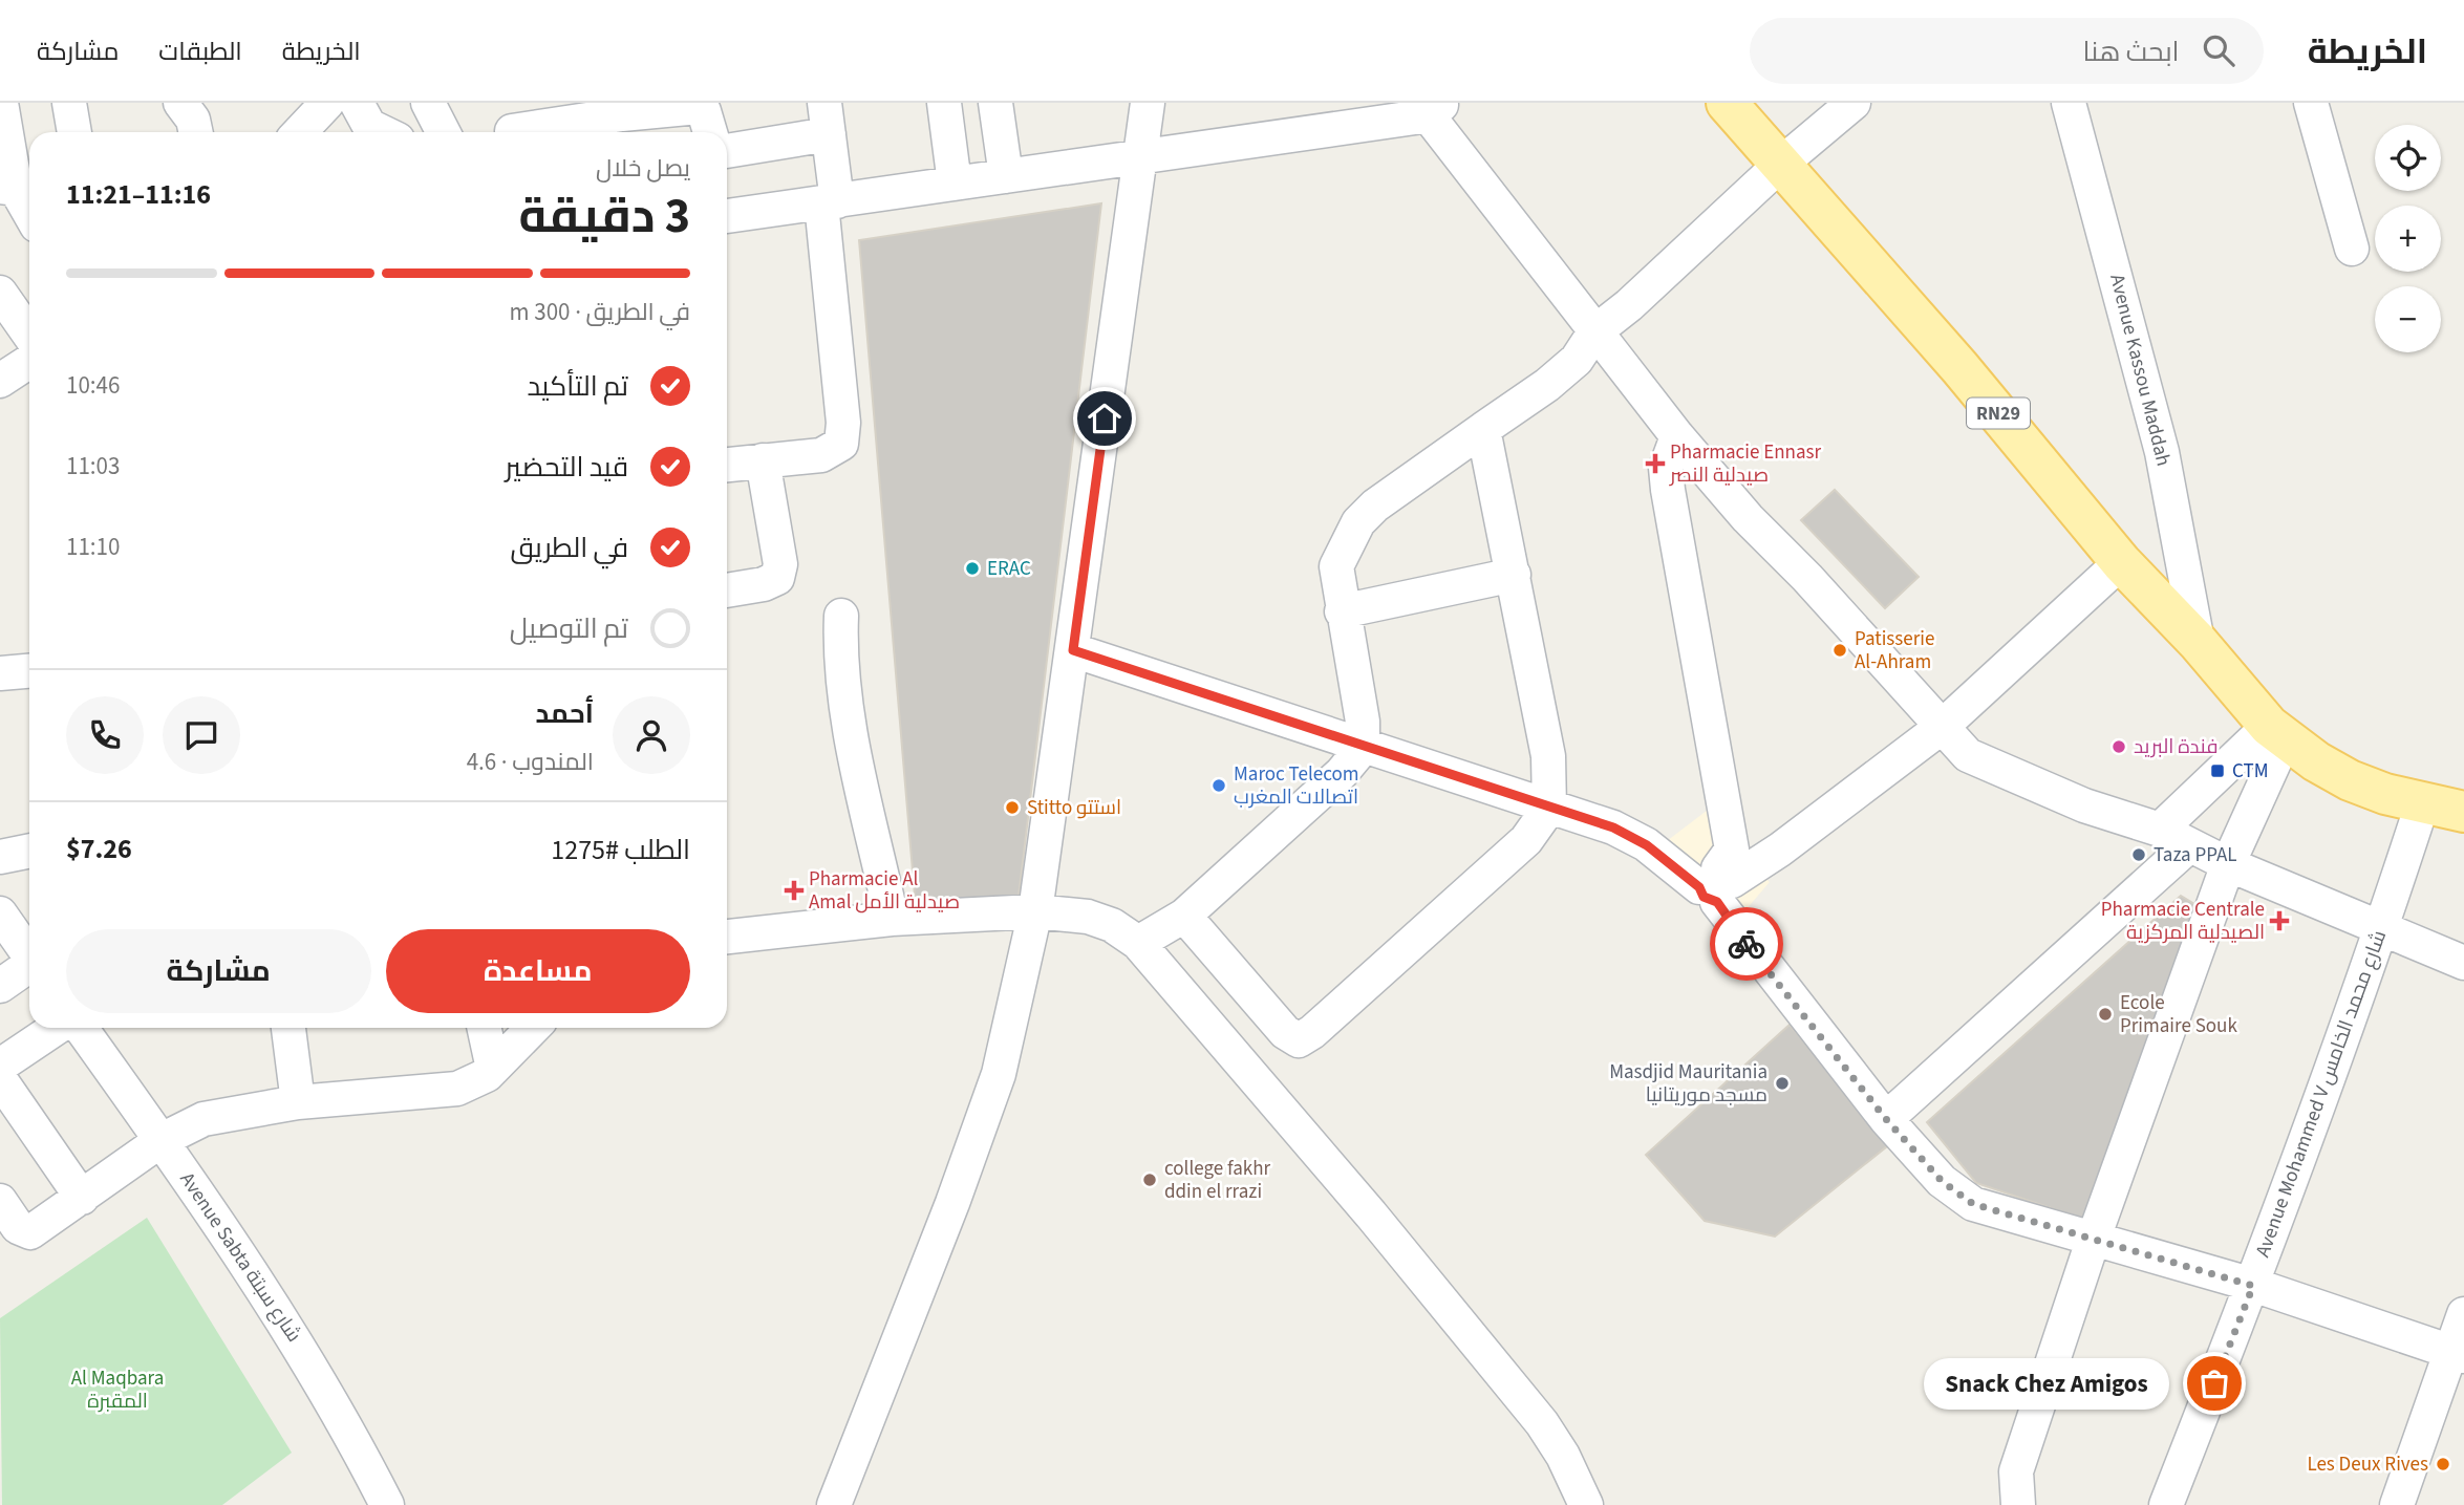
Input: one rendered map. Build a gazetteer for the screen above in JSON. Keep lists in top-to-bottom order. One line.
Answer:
{"streets":{"main road":["RN29"],"street":["Avenue Kassou Maddah","Avenue Mohammed V شارع محمد الخامس","Avenue Sabta شارع سبتة"]},"crossings":[["Avenue Kassou Maddah","RN29"],["RN29","Avenue Mohammed V شارع محمد الخامس"]],"parks":["Al Maqbara المقبرة"],"places":{"health":["Pharmacie Ennasr صيدلية النصر","Pharmacie Al Amal صيدلية الأمل","Pharmacie Centrale الصيدلية المركزية"],"other":["ERAC","Patisserie Al-Ahram","فندة البريد","Maroc Telecom اتصالات المغرب","Stitto استتو","Taza PPAL","Ecole Primaire Souk","Masdjid Mauritania مسجد موريتانيا","college fakhr ddin el rrazi","Snack Chez Amigos","Les Deux Rives"],"transit":["CTM"]},"page":{"header":"الخريطة","search":"ابحث هنا","nav":["الخريطة","الطبقات","مشاركة"],"map_buttons":["+","−"],"heading":["3 دقيقة","يصل خلال","11:16–11:21"],"panel":["أحمد","المندوب · 4.6","الطلب #1275","$7.26"],"bar":"في الطريق · 300 m","list":[["تم التأكيد","10:46"],["قيد التحضير","11:03"],["في الطريق","11:10"],"تم التوصيل"],"buttons":["مساعدة","مشاركة"],"bubble":"Snack Chez Amigos"}}
